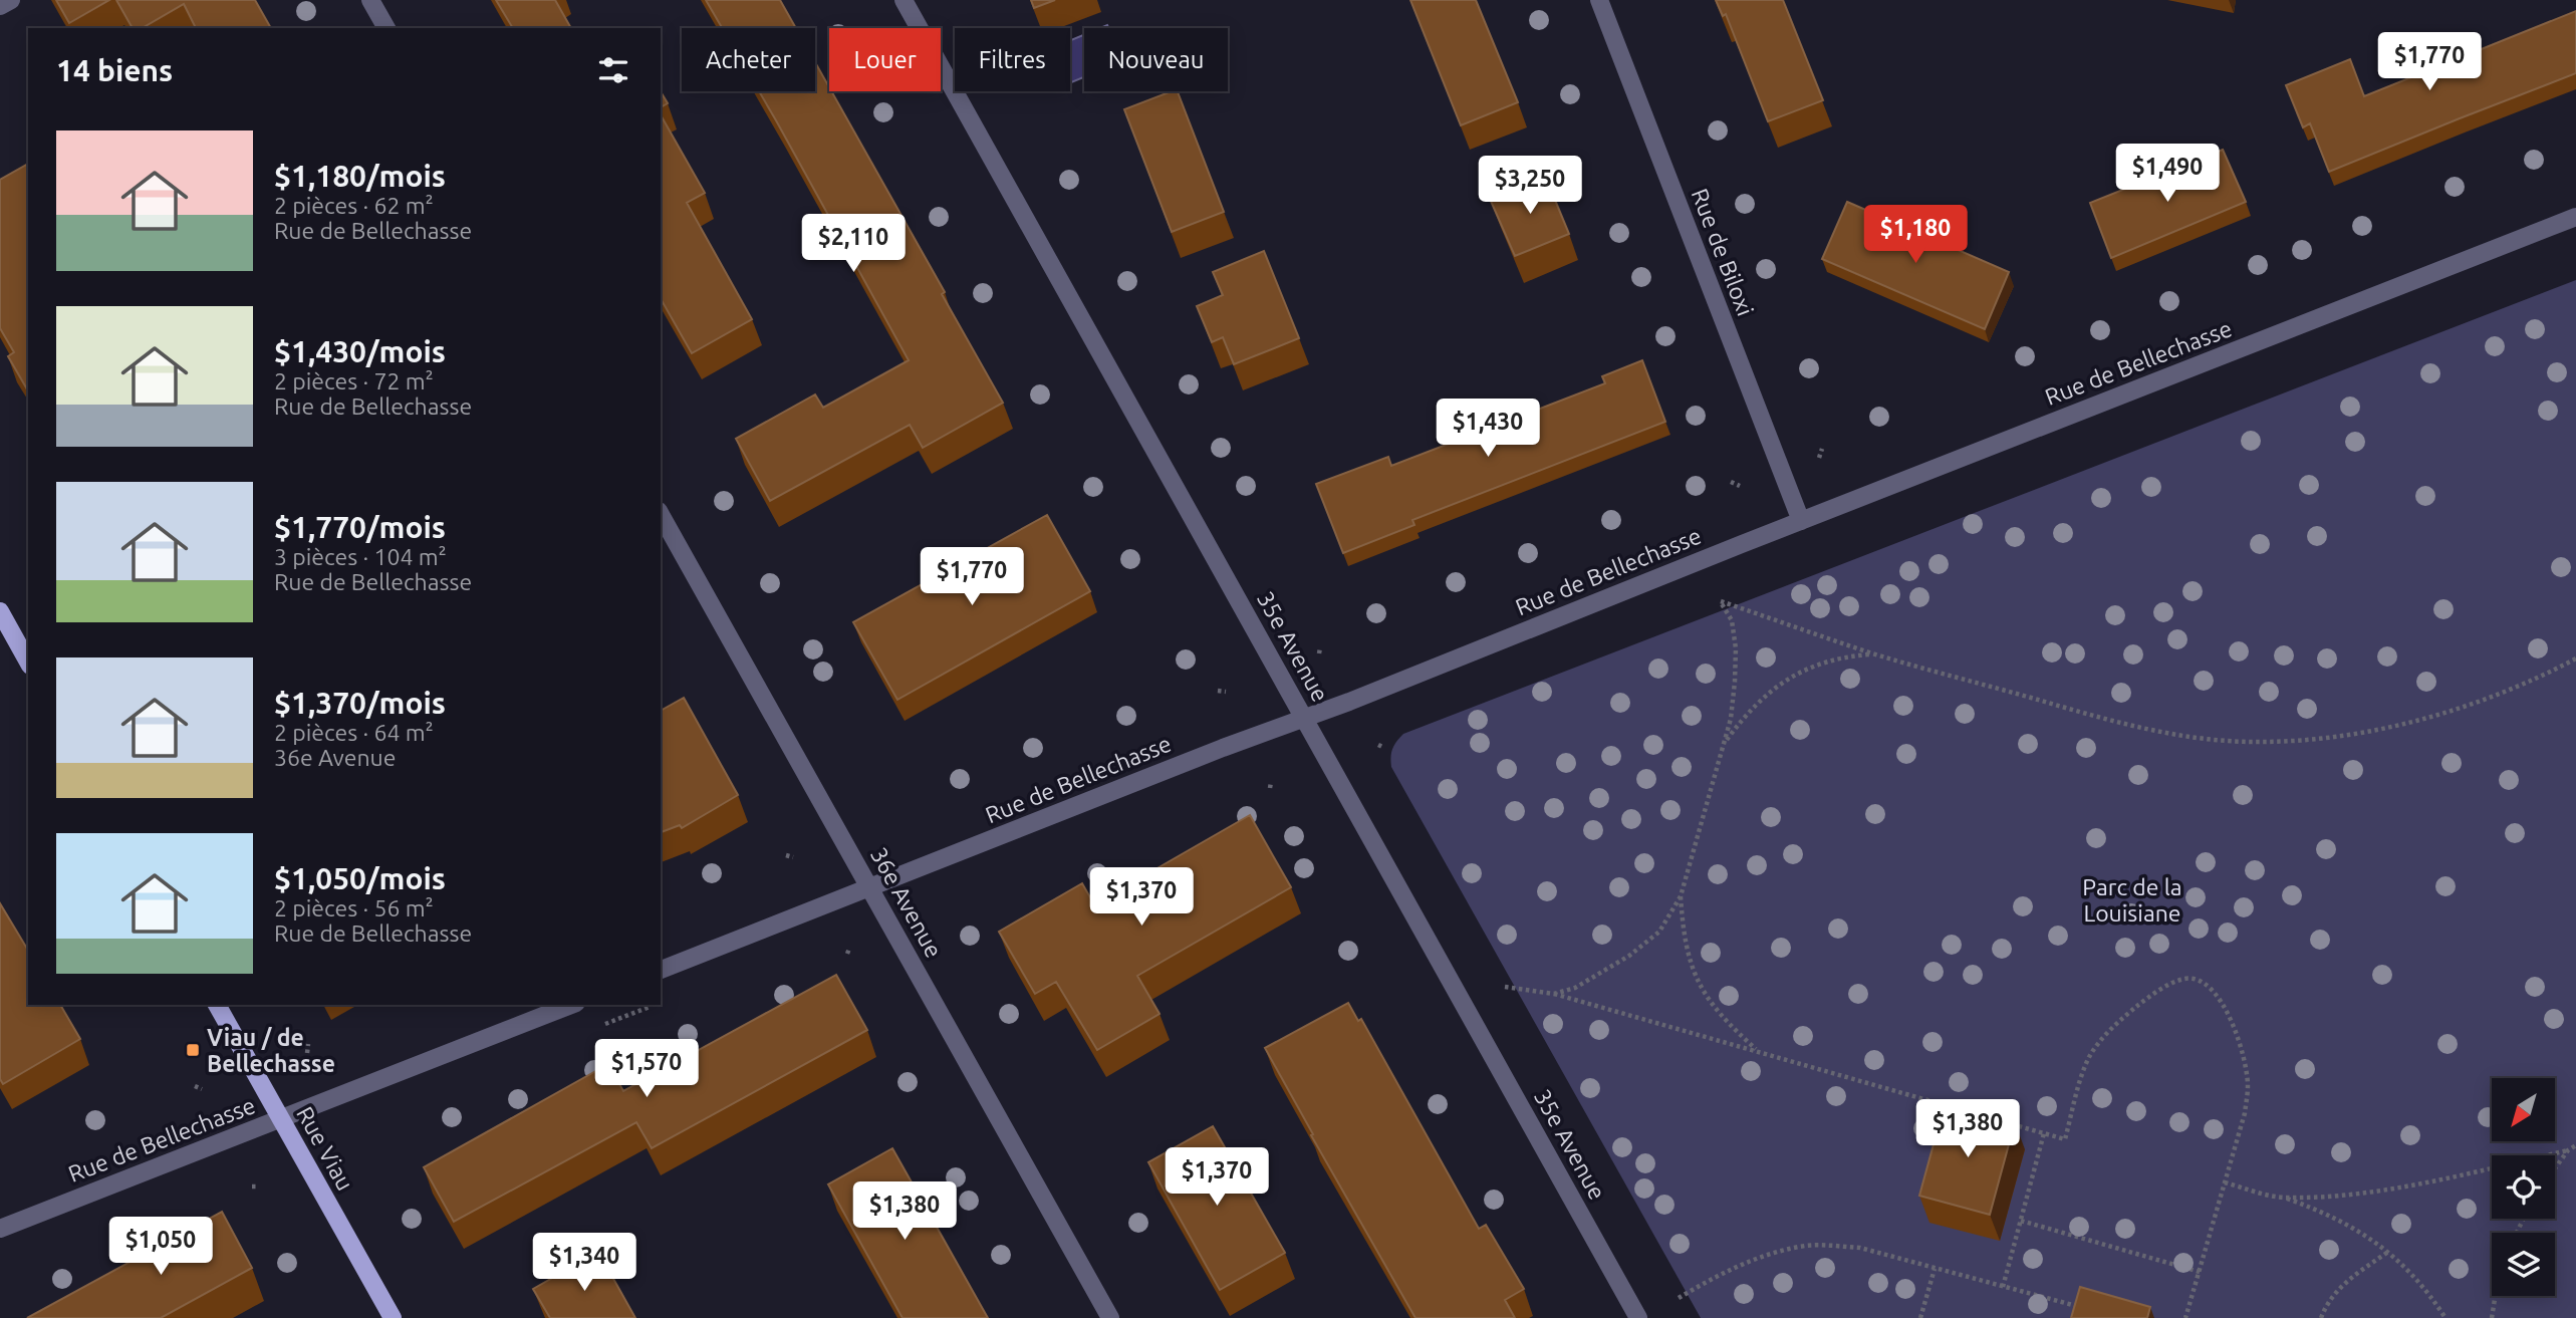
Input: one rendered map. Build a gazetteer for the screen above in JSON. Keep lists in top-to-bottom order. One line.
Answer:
{"streets":{"main road":["Rue Viau"],"street":["Rue de Biloxi","Rue de Bellechasse","35e Avenue","36e Avenue"]},"crossings":[["Rue de Biloxi","Rue de Bellechasse"],["Rue de Bellechasse","35e Avenue"],["Rue de Bellechasse","36e Avenue"],["Rue de Bellechasse","Rue Viau"]],"parks":["Parc de la Louisiane"],"places":{"transit":["Viau / de Bellechasse"]},"north":"bottom left","page":{"chip":["Acheter","Louer","Filtres","Nouveau"],"heading":"14 biens","price":["$1,770","$1,490","$3,250","$1,180","$2,110","$1,430","$1,770","$1,370","$1,570","$1,380","$1,370","$1,380","$1,050","$1,340"],"list":[{"name":"$1,180/mois","note":"2 pièces · 62 m² · Rue de Bellechasse"},{"name":"$1,430/mois","note":"2 pièces · 72 m² · Rue de Bellechasse"},{"name":"$1,770/mois","note":"3 pièces · 104 m² · Rue de Bellechasse"},{"name":"$1,370/mois","note":"2 pièces · 64 m² · 36e Avenue"},{"name":"$1,050/mois","note":"2 pièces · 56 m² · Rue de Bellechasse"}]}}
